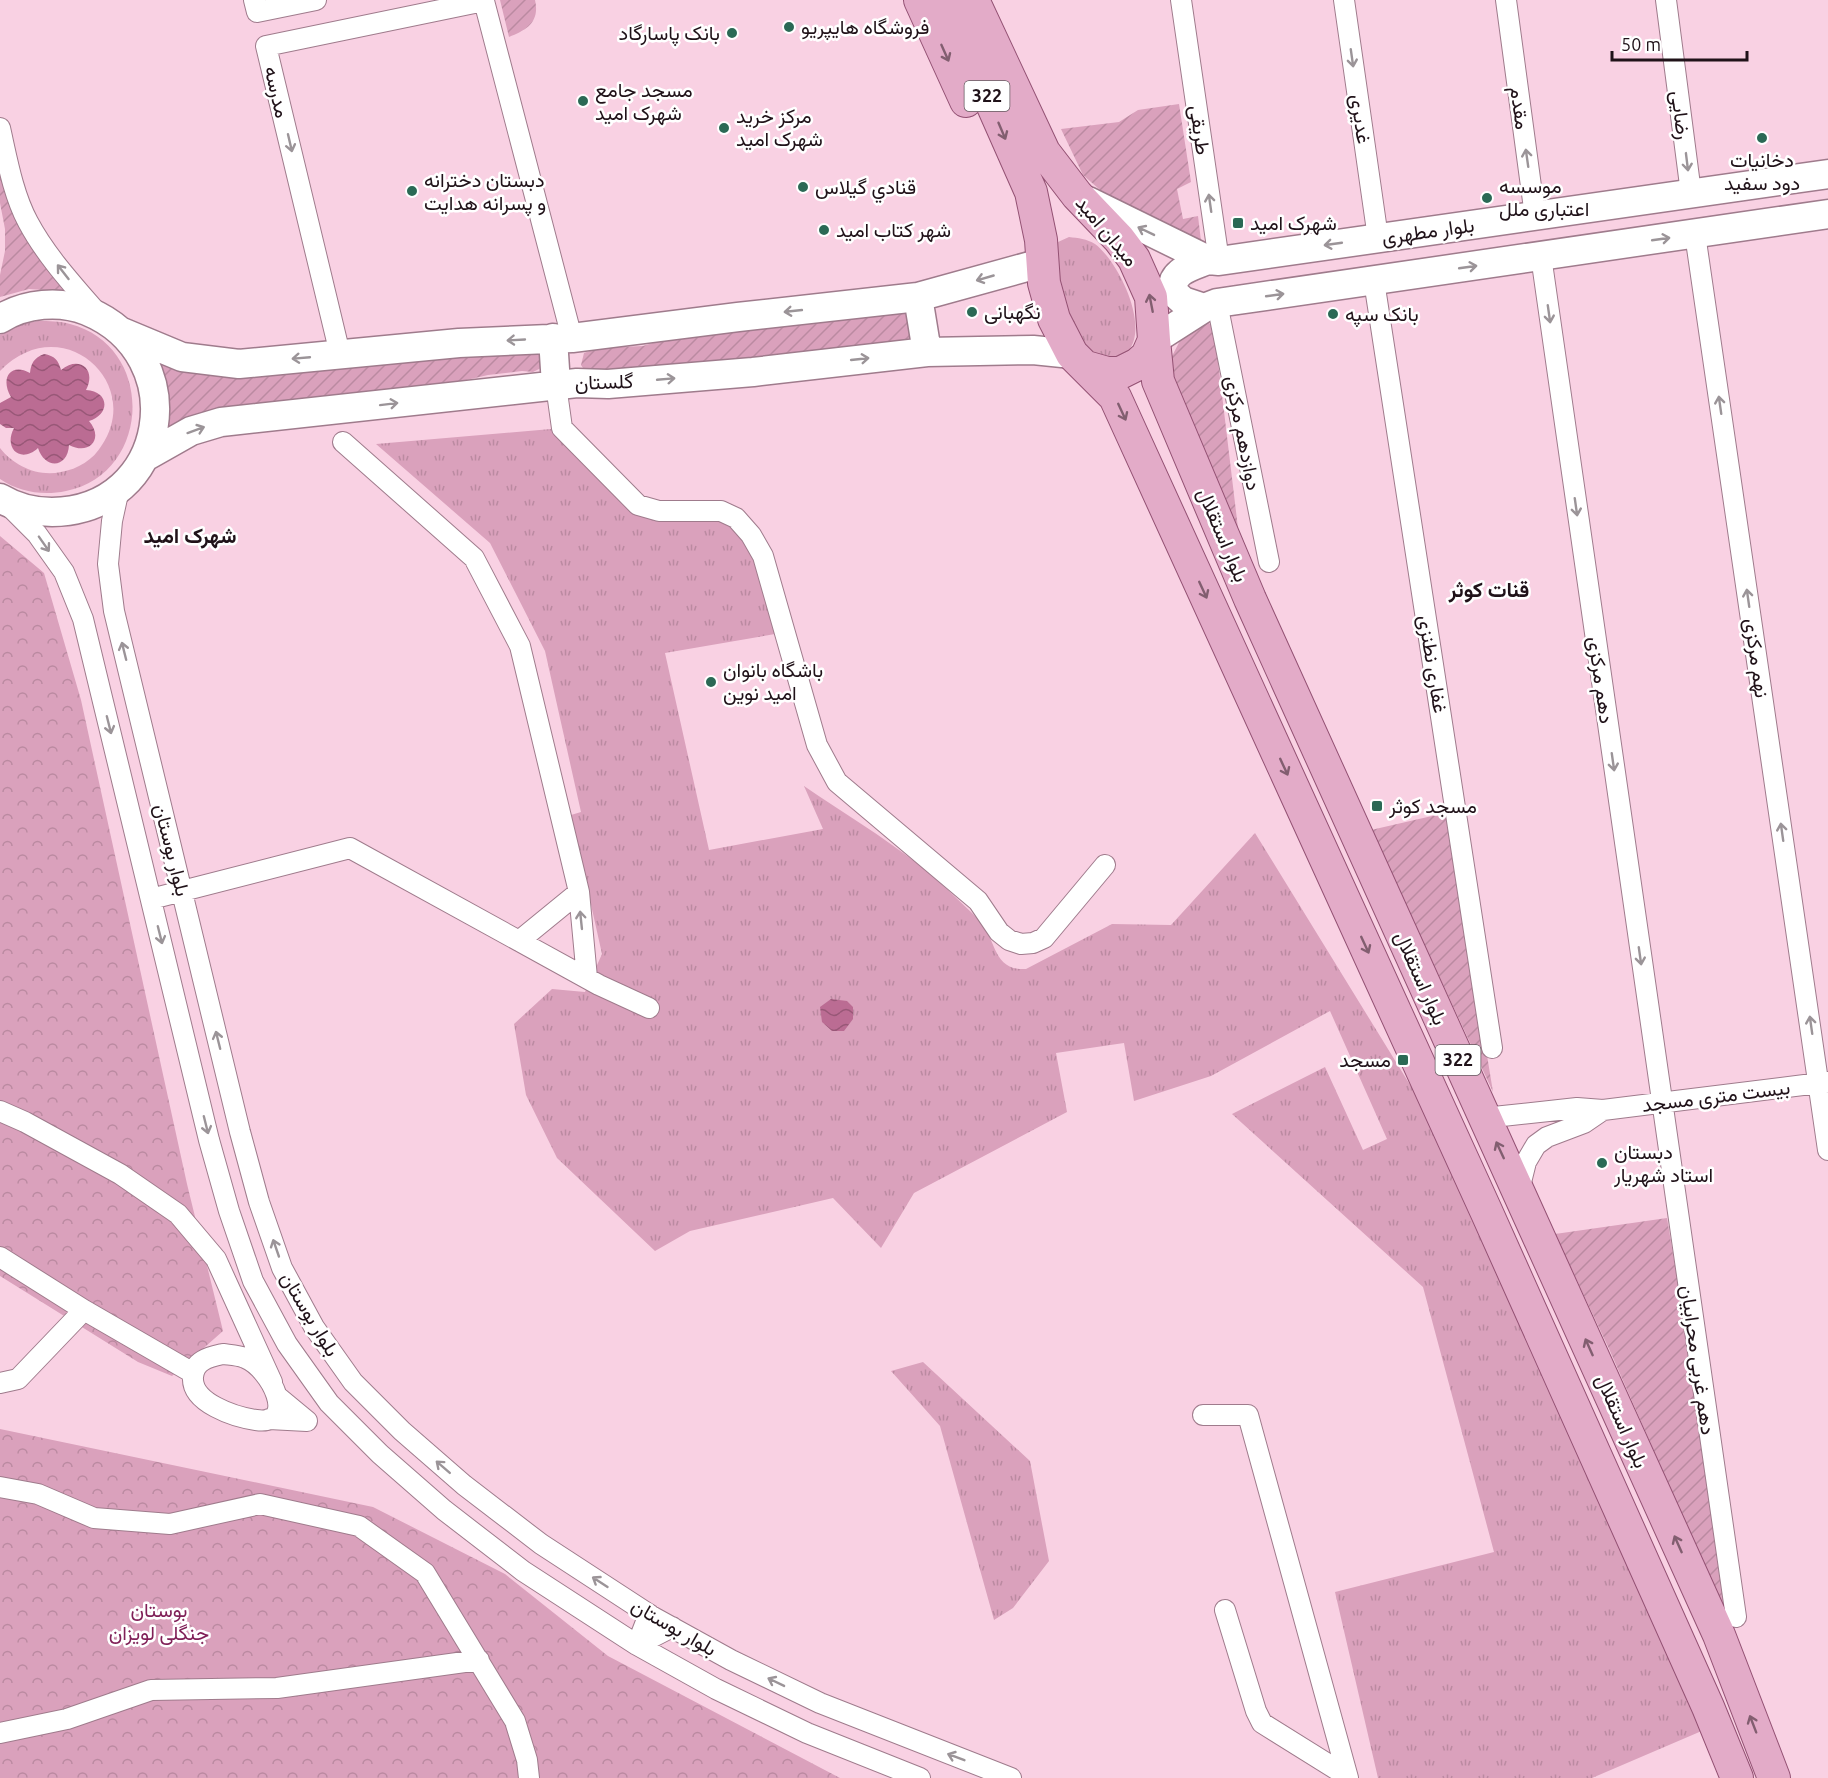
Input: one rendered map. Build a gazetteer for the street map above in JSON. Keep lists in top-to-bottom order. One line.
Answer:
{"streets":{"main road":["322","میدان امید","بلوار مطهری","گلستان","بلوار استقلال"],"street":["مدرسه","مقدم","رضایی","غدیری","طریقی","دوازدهم مرکزی","نهم مرکزی","غفاری نطنزی","دهم مرکزی","بلوار بوستان","بیست متری مسجد","دهم غربی محرابیان"]},"crossings":[["322","میدان امید"],["مقدم","بلوار مطهری"],["رضایی","بلوار مطهری"],["غدیری","بلوار مطهری"],["طریقی","بلوار مطهری"],["میدان امید","بلوار استقلال"],["بلوار مطهری","دوازدهم مرکزی"],["بلوار مطهری","نهم مرکزی"],["بلوار مطهری","غفاری نطنزی"],["بلوار مطهری","دهم مرکزی"],["گلستان","بلوار استقلال"],["بلوار استقلال","بیست متری مسجد"],["نهم مرکزی","بیست متری مسجد"],["دهم مرکزی","بیست متری مسجد"],["دهم مرکزی","دهم غربی محرابیان"],["بیست متری مسجد","دهم غربی محرابیان"]],"one_way":["مقدم","رضایی","غدیری","طریقی","نهم مرکزی","دهم مرکزی"],"districts":["شهرک امید","قنات کوثر"],"parks":["بوستان جنگلی لویزان"],"places":{"other":["فروشگاه هایپریو","بانک پاسارگاد","مسجد جامع شهرک امید","مرکز خرید شهرک امید","دخانیات دود سفید","قنادي گيلاس","دبستان دخترانه و پسرانه هدایت","موسسه اعتباری ملل","شهر کتاب امید","نگهبانی","بانک سپه","باشگاه بانوان امید نوین","دبستان استاد شهریار"],"transit":["شهرک امید","مسجد کوثر","مسجد"]},"scale_bar":"50 m"}
